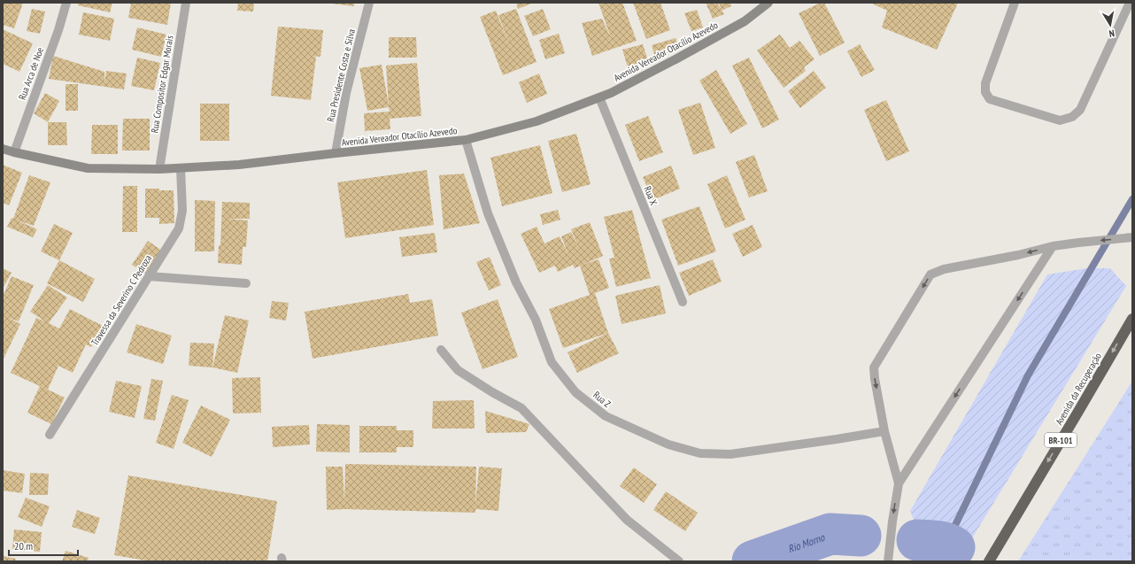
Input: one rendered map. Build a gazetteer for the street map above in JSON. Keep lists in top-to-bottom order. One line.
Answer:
{"streets":{"highway":["Avenida da Recuperação","BR-101"],"main road":["Avenida Vereador Otacílio Azevedo"],"street":["Rua Arca de Noe","Rua Presidente Costa e Silva","Rua Compositor Edgar Morais","Rua X","Travessa da Severino C Pedroza","Rua Z"]},"crossings":[["Avenida Vereador Otacílio Azevedo","Rua Arca de Noe"],["Avenida Vereador Otacílio Azevedo","Rua Presidente Costa e Silva"],["Avenida Vereador Otacílio Azevedo","Rua Compositor Edgar Morais"],["Avenida Vereador Otacílio Azevedo","Rua X"],["Avenida Vereador Otacílio Azevedo","Travessa da Severino C Pedroza"],["Avenida Vereador Otacílio Azevedo","Rua Z"]],"one_way":["Avenida da Recuperação"],"water":["Rio Morno"],"scale_bar":"20 m","north":"bottom"}
